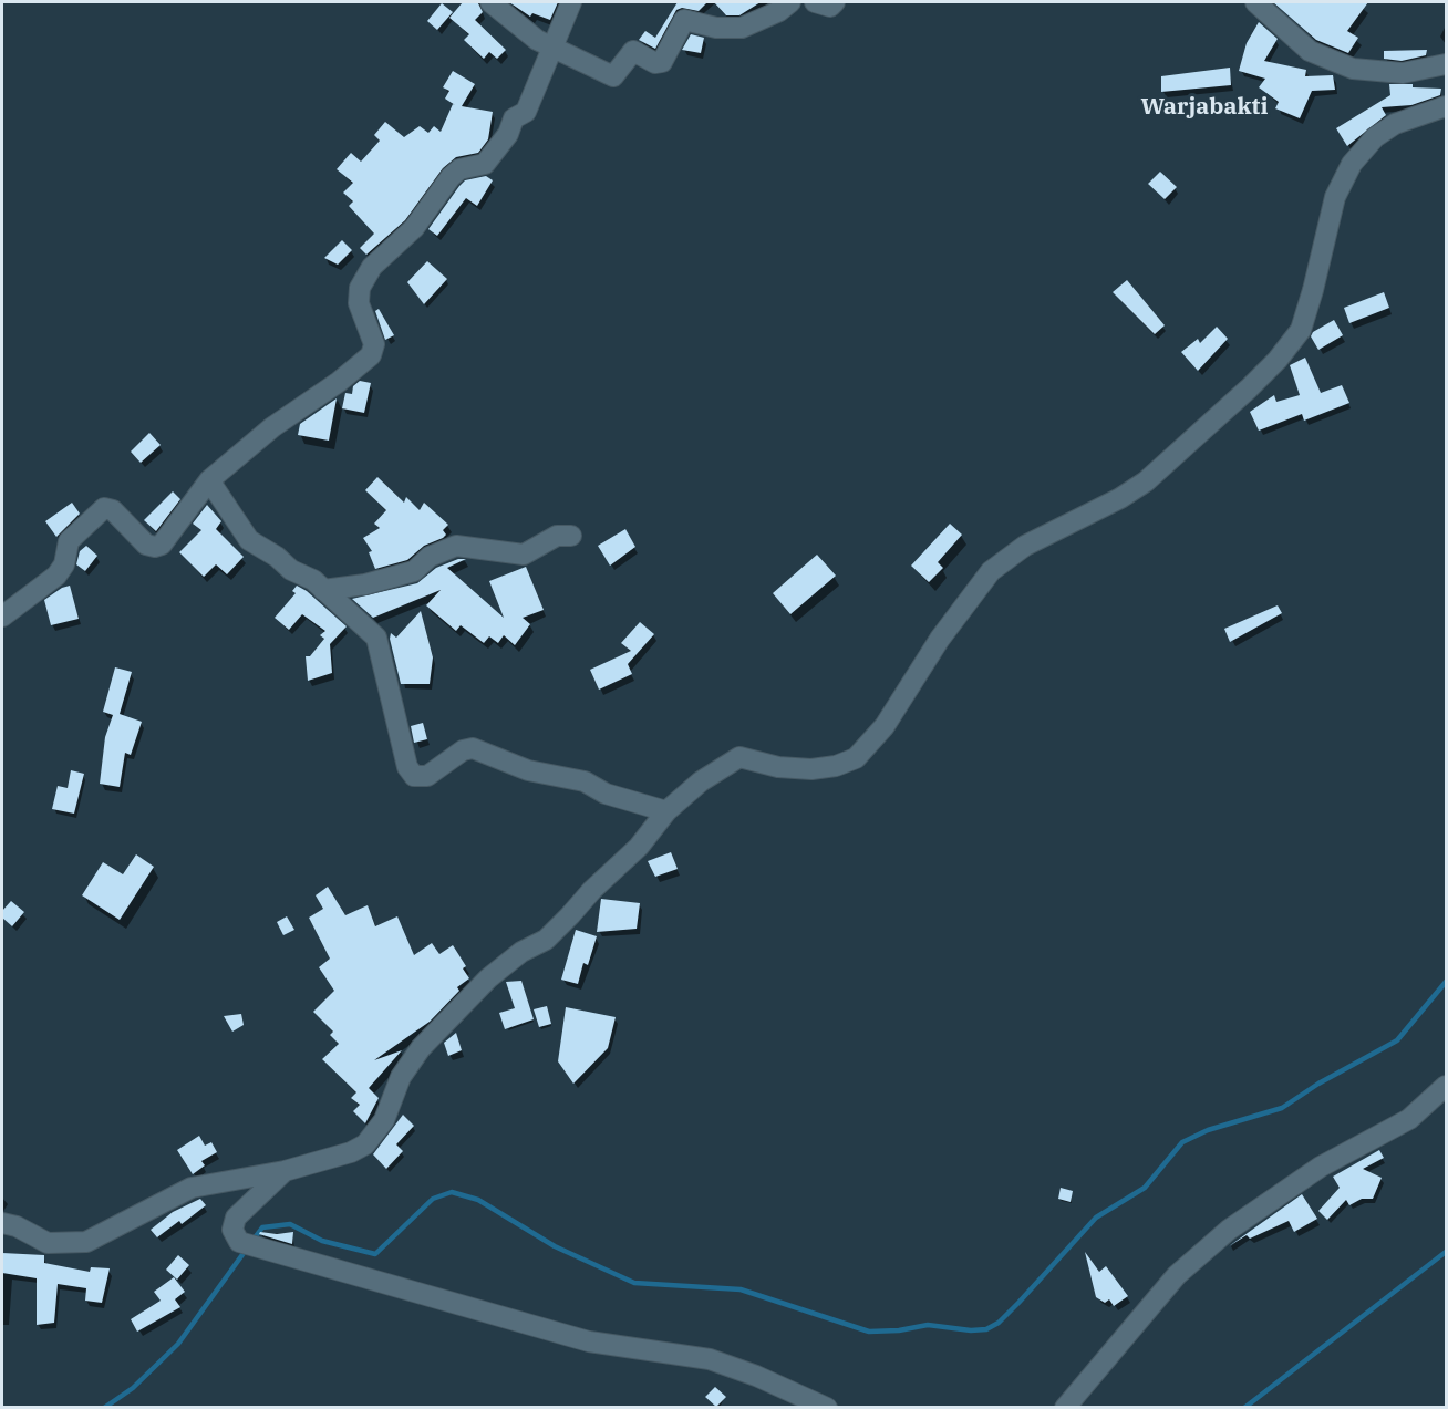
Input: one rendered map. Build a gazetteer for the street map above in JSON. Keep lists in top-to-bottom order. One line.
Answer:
{"districts":["Warjabakti"]}
